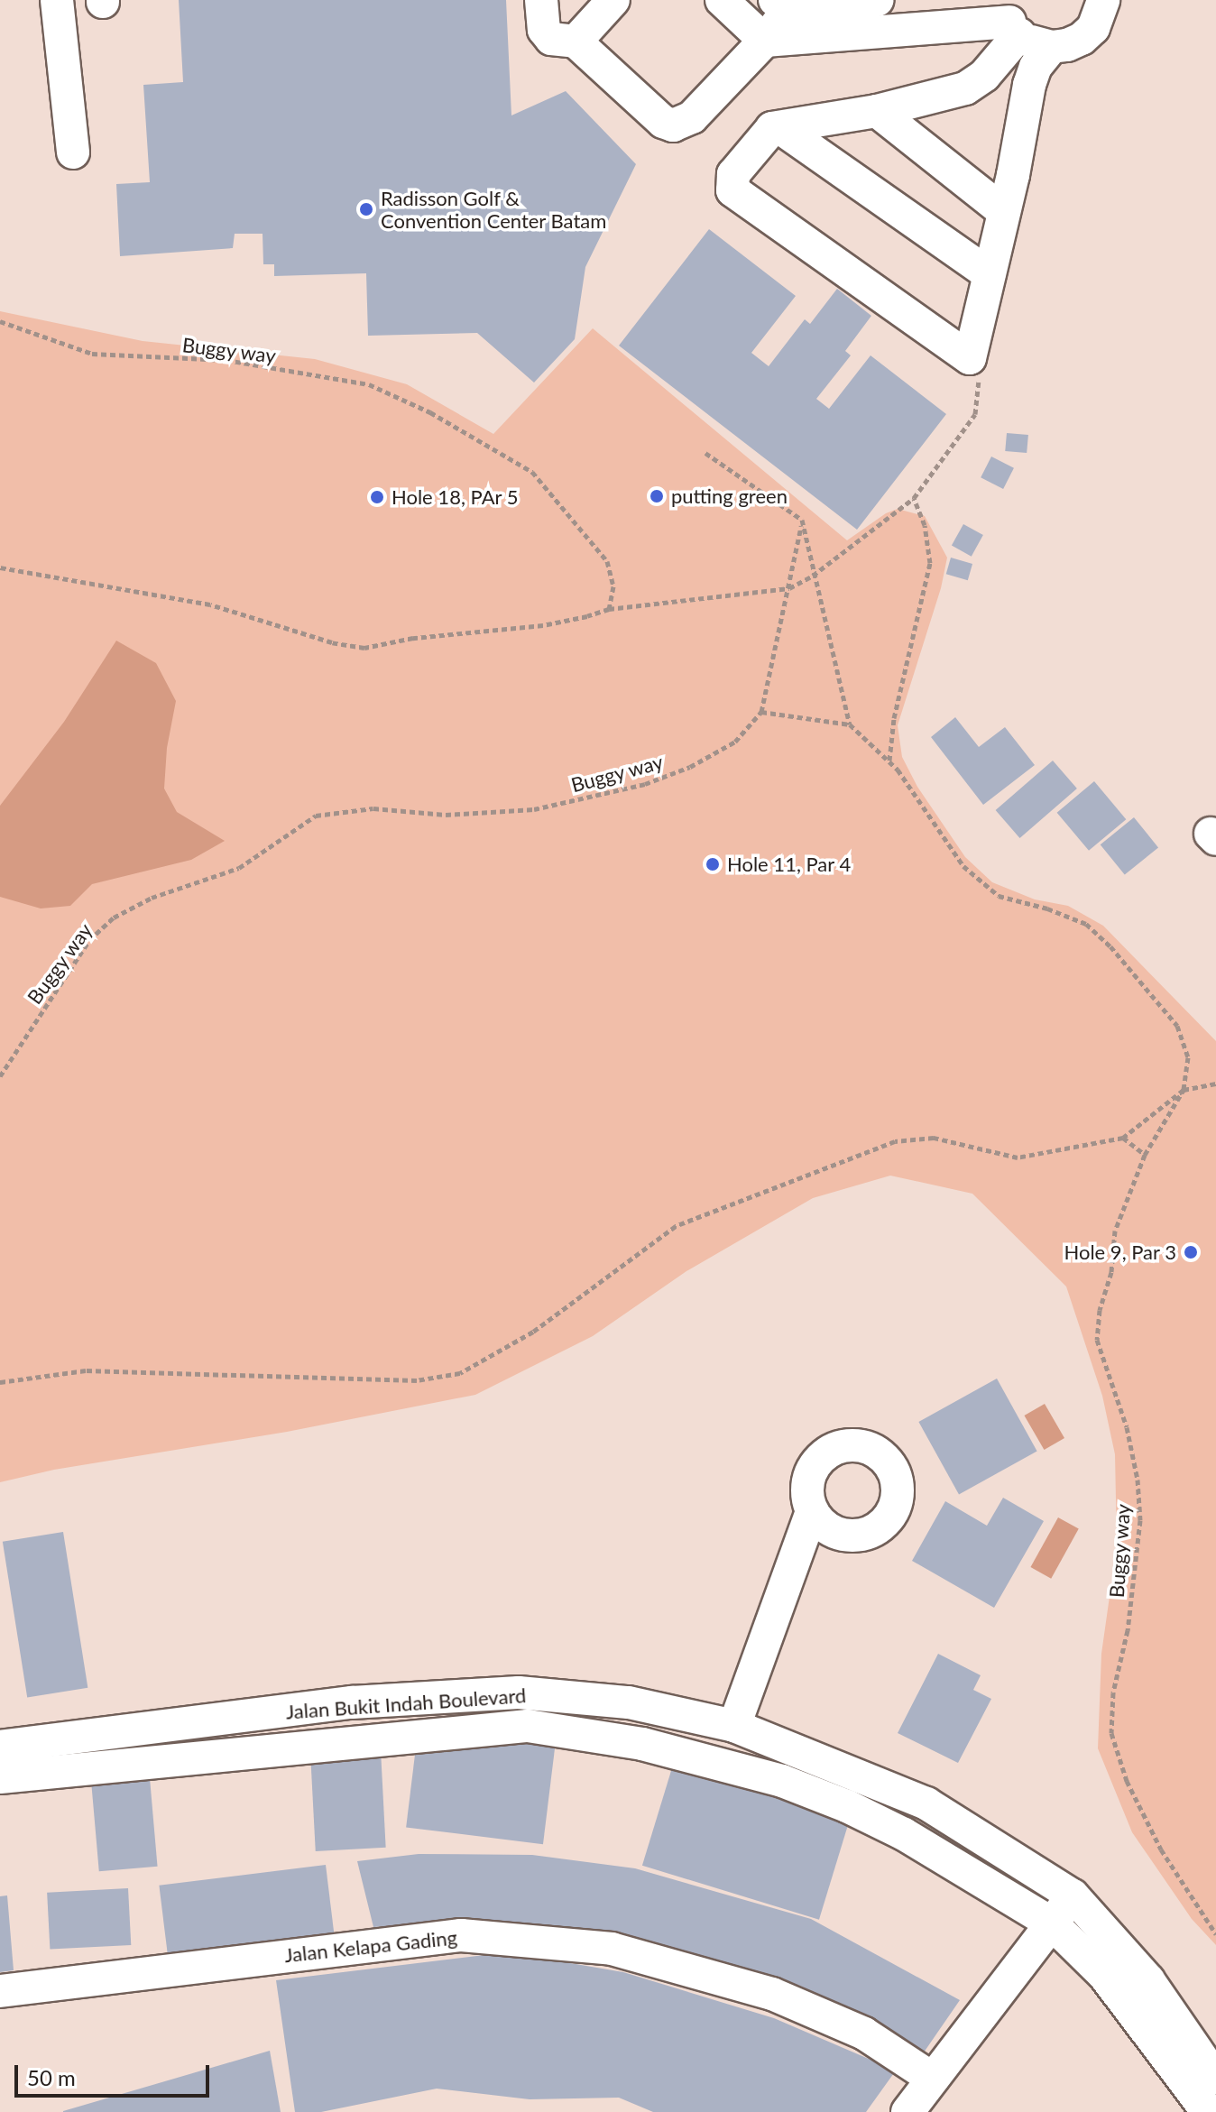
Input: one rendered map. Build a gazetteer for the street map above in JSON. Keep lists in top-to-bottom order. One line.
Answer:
{"streets":{"street":["Jalan Bukit Indah Boulevard","Jalan Kelapa Gading"],"path":["Buggy way"]},"places":["Radisson Golf & Convention Center Batam","putting green","Hole 18, PAr 5","Hole 11, Par 4","Hole 9, Par 3"],"scale_bar":"50 m"}
